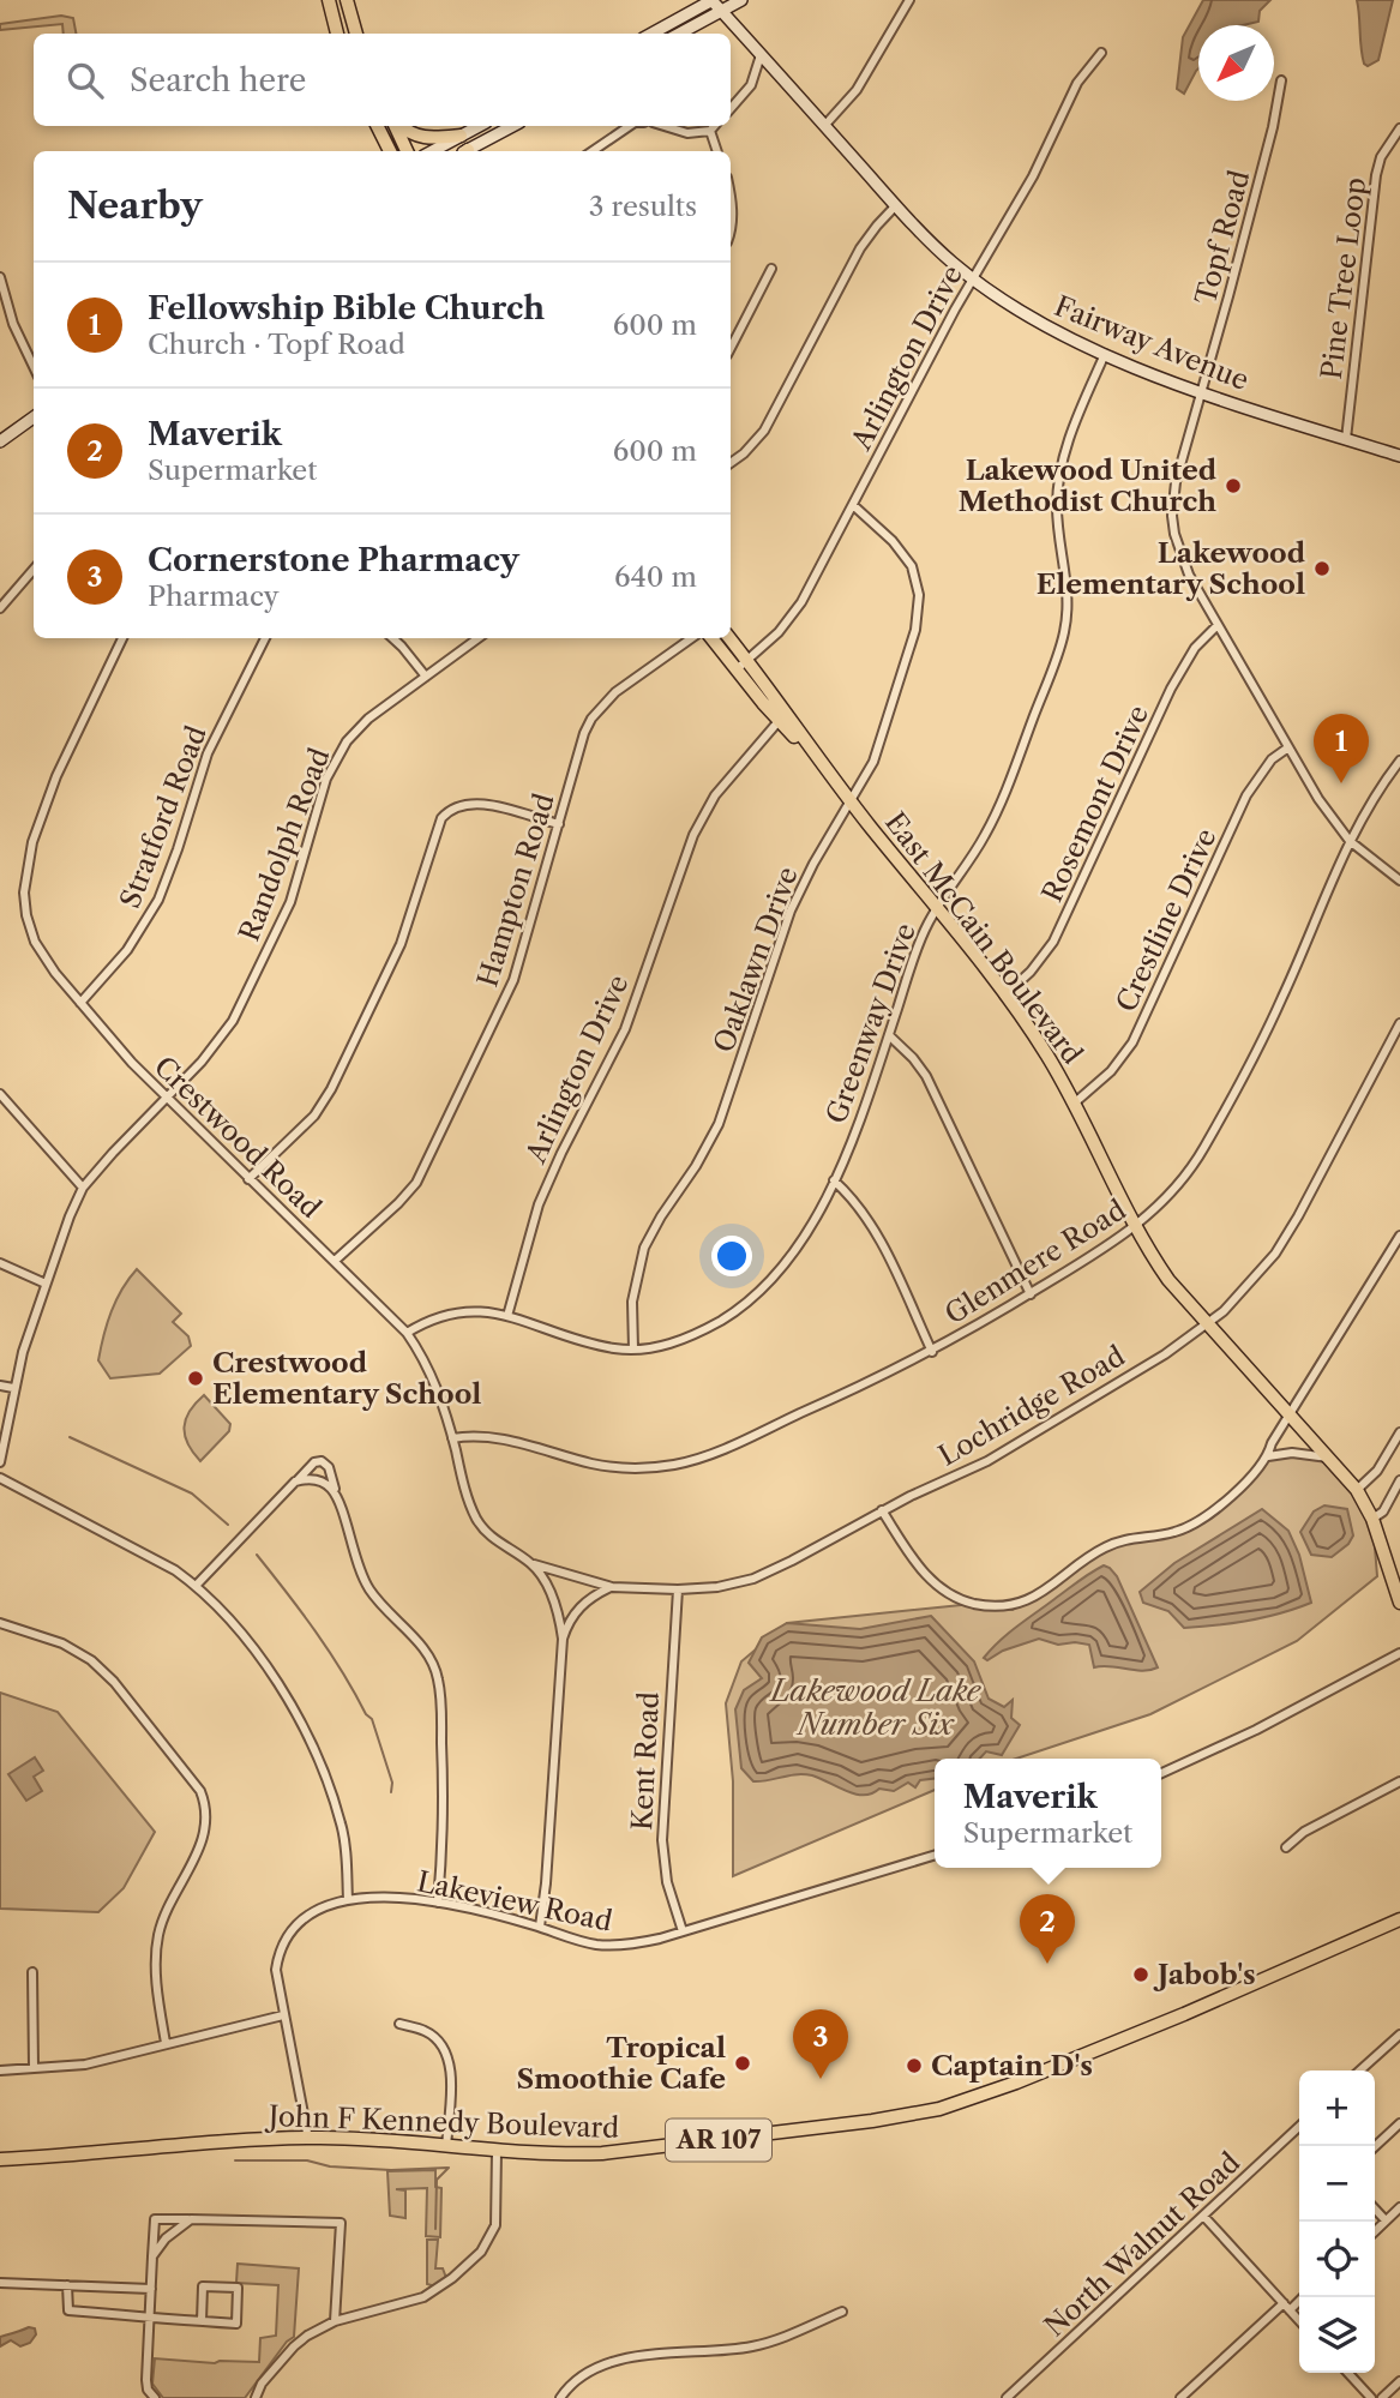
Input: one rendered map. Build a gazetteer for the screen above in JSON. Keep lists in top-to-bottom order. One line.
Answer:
{"streets":{"main road":["East McCain Boulevard","John F Kennedy Boulevard","AR 107"],"street":["Topf Road","Pine Tree Loop","Fairway Avenue","Arlington Drive","Rosemont Drive","Stratford Road","Randolph Road","Hampton Road","Crestline Drive","Oaklawn Drive","Greenway Drive","Crestwood Road","Glenmere Road","Lochridge Road","Kent Road","Lakeview Road","North Walnut Road"]},"crossings":[["Topf Road","Fairway Avenue"],["Topf Road","Rosemont Drive"],["Topf Road","Crestline Drive"],["Topf Road","Glenmere Road"],["Pine Tree Loop","Fairway Avenue"],["Fairway Avenue","Arlington Drive"],["Fairway Avenue","Greenway Drive"],["Arlington Drive","East McCain Boulevard"],["Arlington Drive","Oaklawn Drive"],["Arlington Drive","Greenway Drive"],["Rosemont Drive","East McCain Boulevard"],["Stratford Road","Crestwood Road"],["Randolph Road","Crestwood Road"],["Hampton Road","Crestwood Road"],["Crestline Drive","East McCain Boulevard"],["East McCain Boulevard","Oaklawn Drive"],["East McCain Boulevard","Greenway Drive"],["East McCain Boulevard","Glenmere Road"],["East McCain Boulevard","Lochridge Road"],["Oaklawn Drive","Greenway Drive"],["Greenway Drive","Crestwood Road"],["Crestwood Road","Glenmere Road"],["Crestwood Road","Lochridge Road"],["Crestwood Road","Lakeview Road"],["Lochridge Road","Kent Road"],["Kent Road","Lakeview Road"],["Lakeview Road","John F Kennedy Boulevard"]],"water":["Lakewood Lake Number Six"],"places":["Lakewood United Methodist Church","Lakewood Elementary School","Crestwood Elementary School","Jabob's","Tropical Smoothie Cafe","Captain D's"],"north":"bottom left","page":{"search":"Search here","heading":["Nearby","3 results"],"list":[{"mark":"1","name":"Fellowship Bible Church","note":"Church · Topf Road","value":"600 m"},{"mark":"2","name":"Maverik","note":"Supermarket","value":"600 m"},{"mark":"3","name":"Cornerstone Pharmacy","note":"Pharmacy","value":"640 m"}],"pins":["1","2","3"],"popup":["Maverik","Supermarket"],"map_buttons":["+","−"]}}
